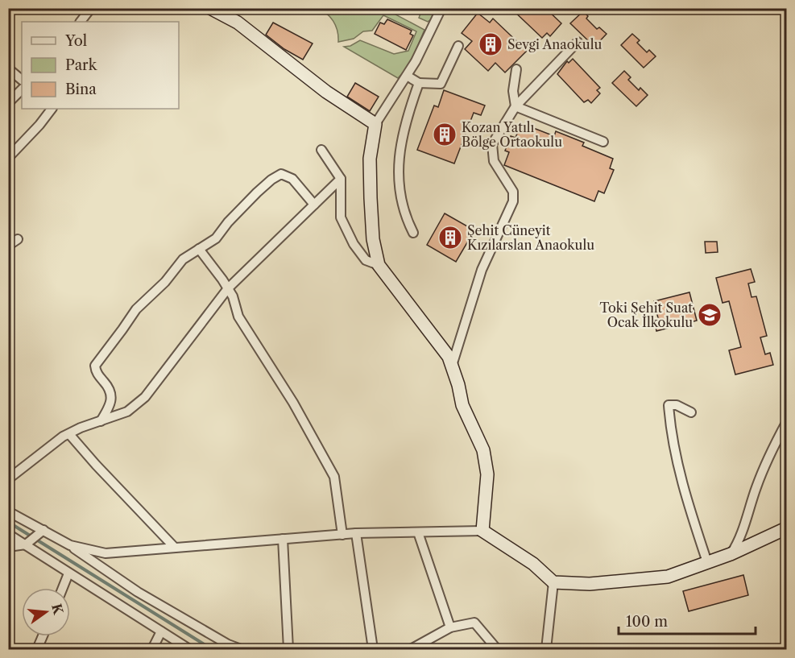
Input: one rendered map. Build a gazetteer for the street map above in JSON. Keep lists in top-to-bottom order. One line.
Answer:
{"places":{"building":["Sevgi Anaokulu","Kozan Yatılı Bölge Ortaokulu","Şehit Cüneyit Kızılarslan Anaokulu"],"school or university":["Toki Şehit Suat Ocak İlkokulu"]},"legend":["Yol","Park","Bina"],"scale_bar":"100 m","north":"right"}
